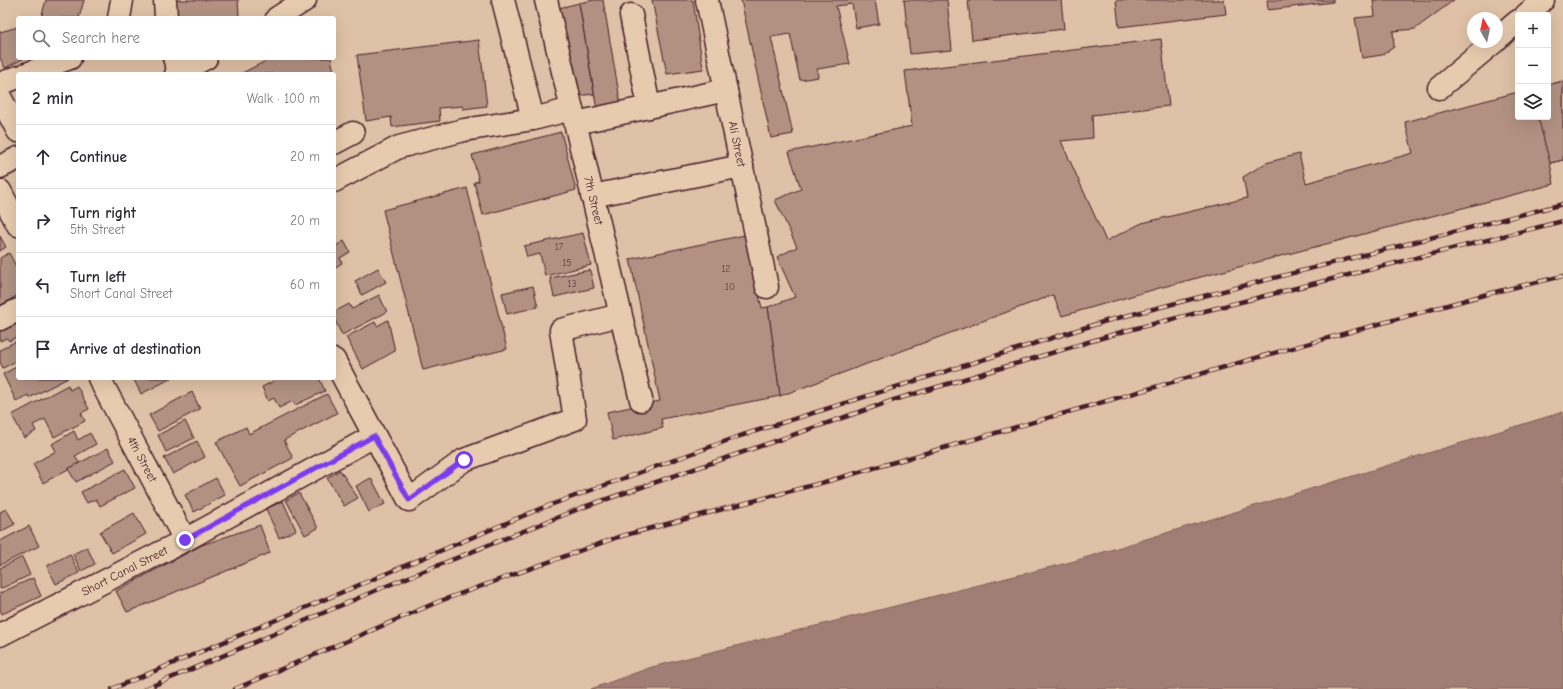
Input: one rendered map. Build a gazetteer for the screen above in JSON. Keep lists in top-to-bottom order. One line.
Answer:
{"streets":{"street":["Ali Street","7th Street","4th Street","Short Canal Street"]},"crossings":[["4th Street","Short Canal Street"]],"house_numbers":["17","15","12","13","10"],"north":"top","page":{"map_buttons":["+","−"],"search":"Search here","heading":["2 min","Walk · 100 m"],"list":[["Continue","20 m"],["Turn right","5th Street","20 m"],["Turn left","Short Canal Street","60 m"],"Arrive at destination"]}}
